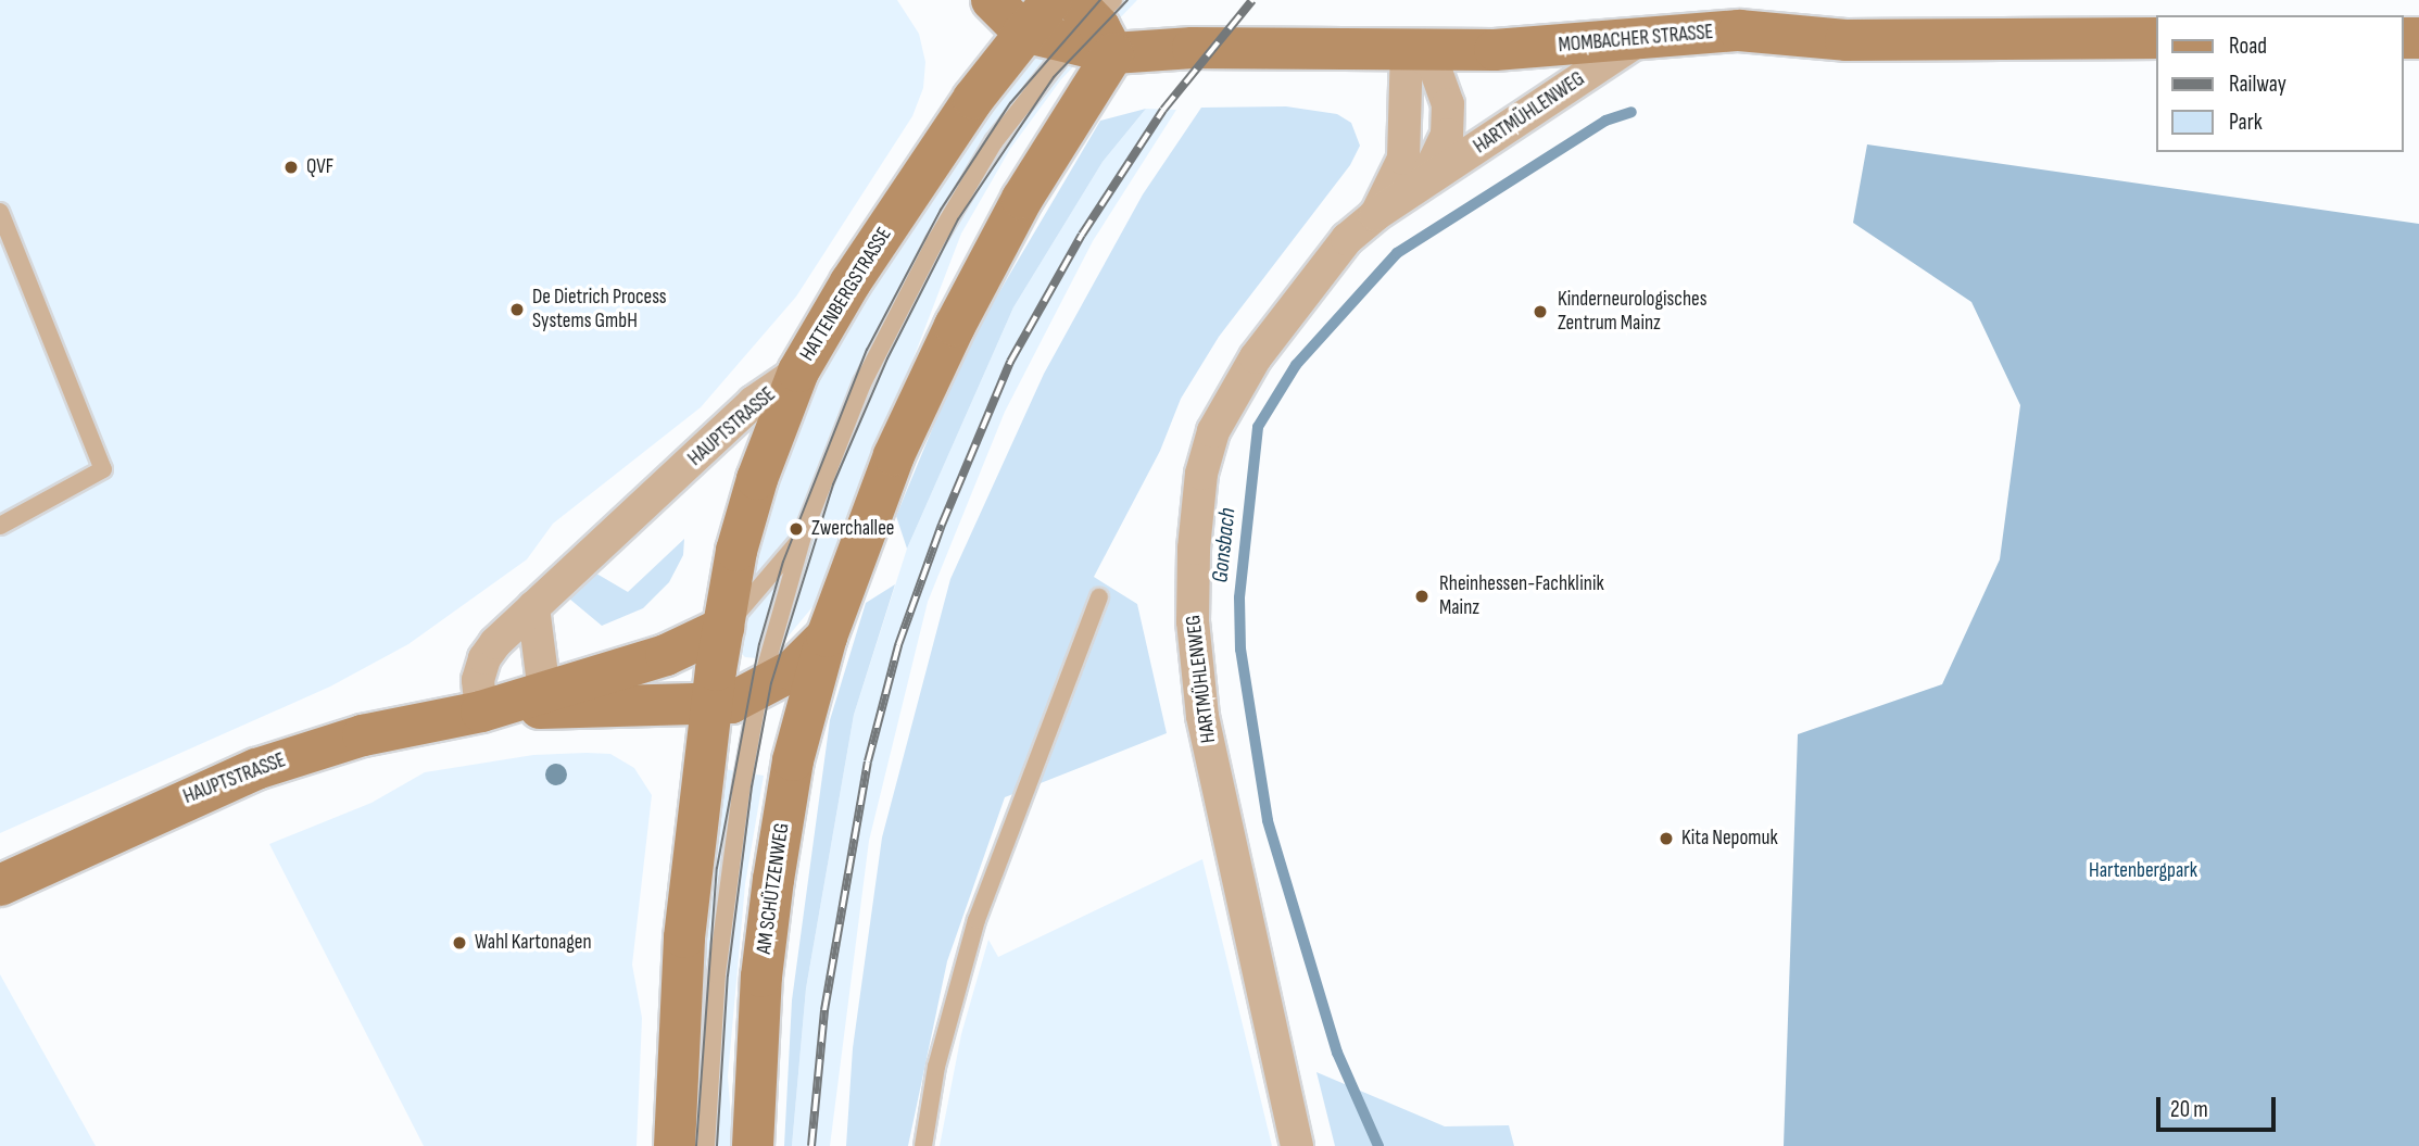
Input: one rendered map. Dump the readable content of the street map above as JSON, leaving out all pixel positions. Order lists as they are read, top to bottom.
{
  "streets": {
    "main road": [
      "MOMBACHER STRASSE",
      "HATTENBERGSTRASSE",
      "HAUPTSTRASSE",
      "AM SCHÜTZENWEG"
    ],
    "street": ["HARTMÜHLENWEG"]
  },
  "crossings": [
    ["MOMBACHER STRASSE", "HARTMÜHLENWEG"],
    ["HATTENBERGSTRASSE", "HAUPTSTRASSE"],
    ["HAUPTSTRASSE", "AM SCHÜTZENWEG"]
  ],
  "water": ["Gonsbach"],
  "parks": ["Hartenbergpark"],
  "places": [
    "QVF",
    "De Dietrich Process Systems GmbH",
    "Kinderneurologisches Zentrum Mainz",
    "Zwerchallee",
    "Rheinhessen-Fachklinik Mainz",
    "Kita Nepomuk",
    "Wahl Kartonagen"
  ],
  "legend": ["Road", "Railway", "Park"],
  "scale_bar": "20 m"
}
